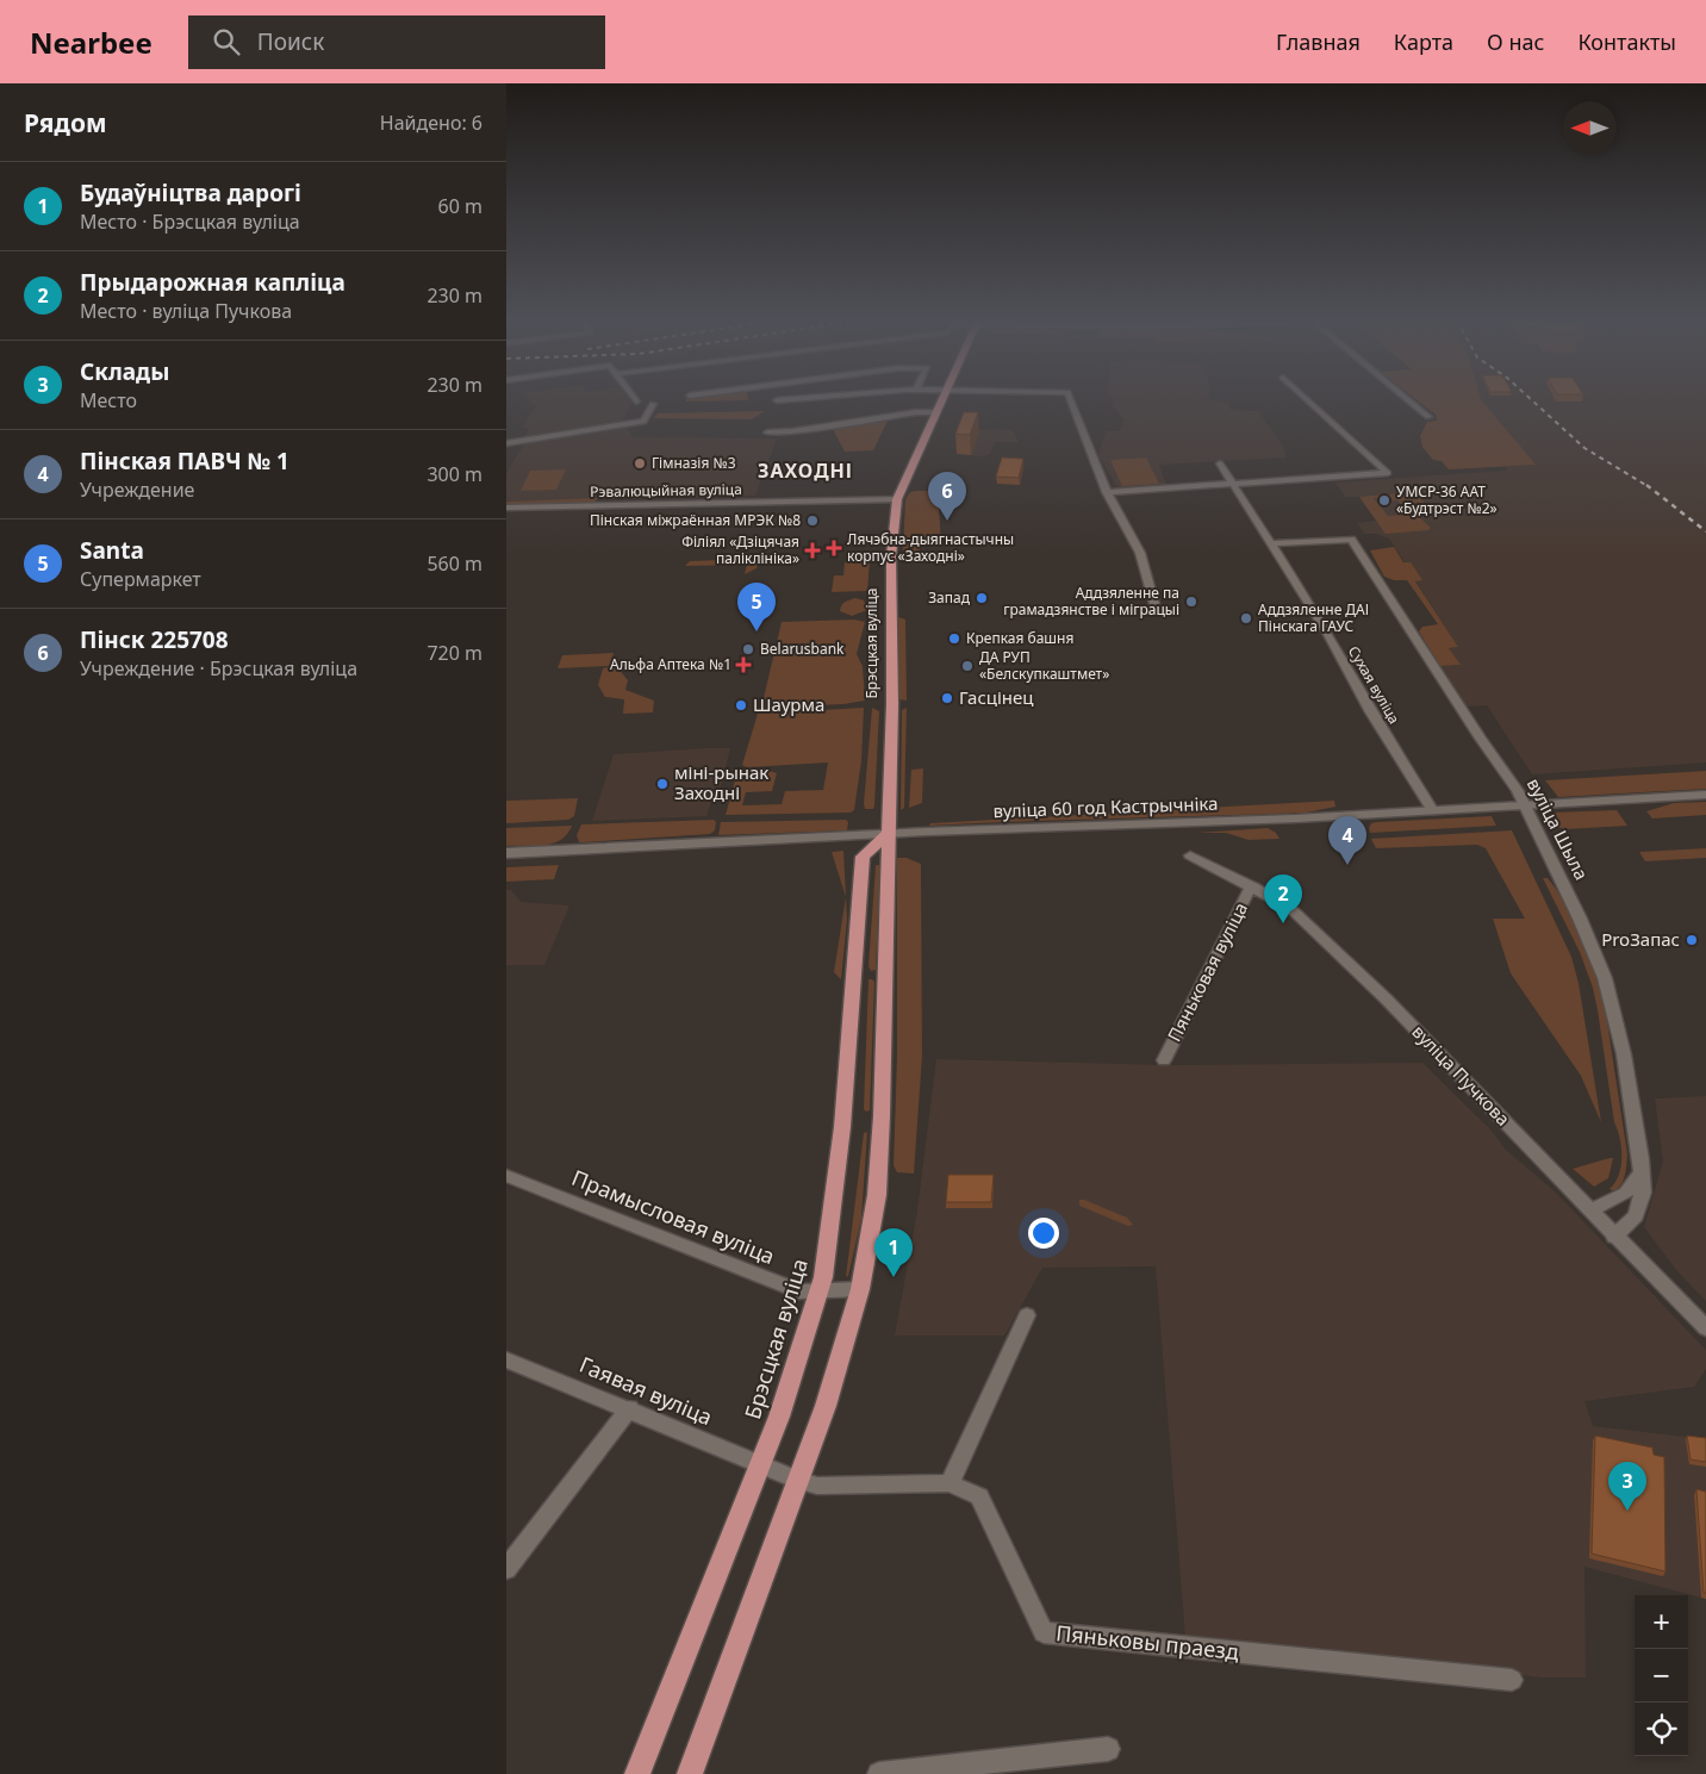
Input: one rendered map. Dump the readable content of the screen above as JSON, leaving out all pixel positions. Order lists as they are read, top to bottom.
{
  "streets": {
    "main road": ["Брэсцкая вуліца"],
    "street": [
      "Рэвалюцыйная вуліца",
      "Сухая вуліца",
      "вуліца 60 год Кастрычніка",
      "вуліца Шыла",
      "Пяньковая вуліца",
      "вуліца Пучкова",
      "Прамысловая вуліца",
      "Гаявая вуліца",
      "Пяньковы праезд"
    ]
  },
  "crossings": [
    ["Рэвалюцыйная вуліца", "Брэсцкая вуліца"],
    ["Брэсцкая вуліца", "вуліца 60 год Кастрычніка"],
    ["Брэсцкая вуліца", "Прамысловая вуліца"],
    ["Брэсцкая вуліца", "Гаявая вуліца"],
    ["Брэсцкая вуліца", "Пяньковы праезд"],
    ["Сухая вуліца", "вуліца 60 год Кастрычніка"],
    ["Сухая вуліца", "вуліца Шыла"],
    ["вуліца 60 год Кастрычніка", "вуліца Шыла"],
    ["вуліца Шыла", "вуліца Пучкова"],
    ["Пяньковая вуліца", "вуліца Пучкова"],
    ["Гаявая вуліца", "Пяньковы праезд"]
  ],
  "districts": ["ЗАХОДНІ"],
  "places": {
    "other": [
      "Гімназія №3",
      "УМСР-36 ААТ «Будтрэст №2»",
      "Пінская міжраённая МРЭК №8",
      "Запад",
      "Аддзяленне па грамадзянстве і міграцыі",
      "Аддзяленне ДАІ Пінскага ГАУС",
      "Крепкая башня",
      "Belarusbank",
      "ДА РУП «Белскупкаштмет»",
      "Гасцінец",
      "Шаурма",
      "міні-рынак Заходні",
      "ProЗапас"
    ],
    "health": ["Лячэбна-дыягнастычны корпус «Заходні»", "Філіял «Дзіцячая паліклініка»", "Альфа Аптека №1"]
  },
  "north": "left",
  "page": {
    "header": "Nearbee",
    "search": "Поиск",
    "nav": [
      "Главная",
      "Карта",
      "О нас",
      "Контакты"
    ],
    "heading": ["Рядом", "Найдено: 6"],
    "list": [
      {
        "mark": "1",
        "name": "Будаўніцтва дарогі",
        "note": "Место · Брэсцкая вуліца",
        "value": "60 m"
      },
      {
        "mark": "2",
        "name": "Прыдарожная капліца",
        "note": "Место · вуліца Пучкова",
        "value": "230 m"
      },
      {
        "mark": "3",
        "name": "Склады",
        "note": "Место",
        "value": "230 m"
      },
      {
        "mark": "4",
        "name": "Пінская ПАВЧ № 1",
        "note": "Учреждение",
        "value": "300 m"
      },
      {
        "mark": "5",
        "name": "Santa",
        "note": "Супермаркет",
        "value": "560 m"
      },
      {
        "mark": "6",
        "name": "Пінск 225708",
        "note": "Учреждение · Брэсцкая вуліца",
        "value": "720 m"
      }
    ],
    "pins": [
      "6",
      "5",
      "4",
      "2",
      "1",
      "3"
    ],
    "map_buttons": ["+", "−"]
  }
}
